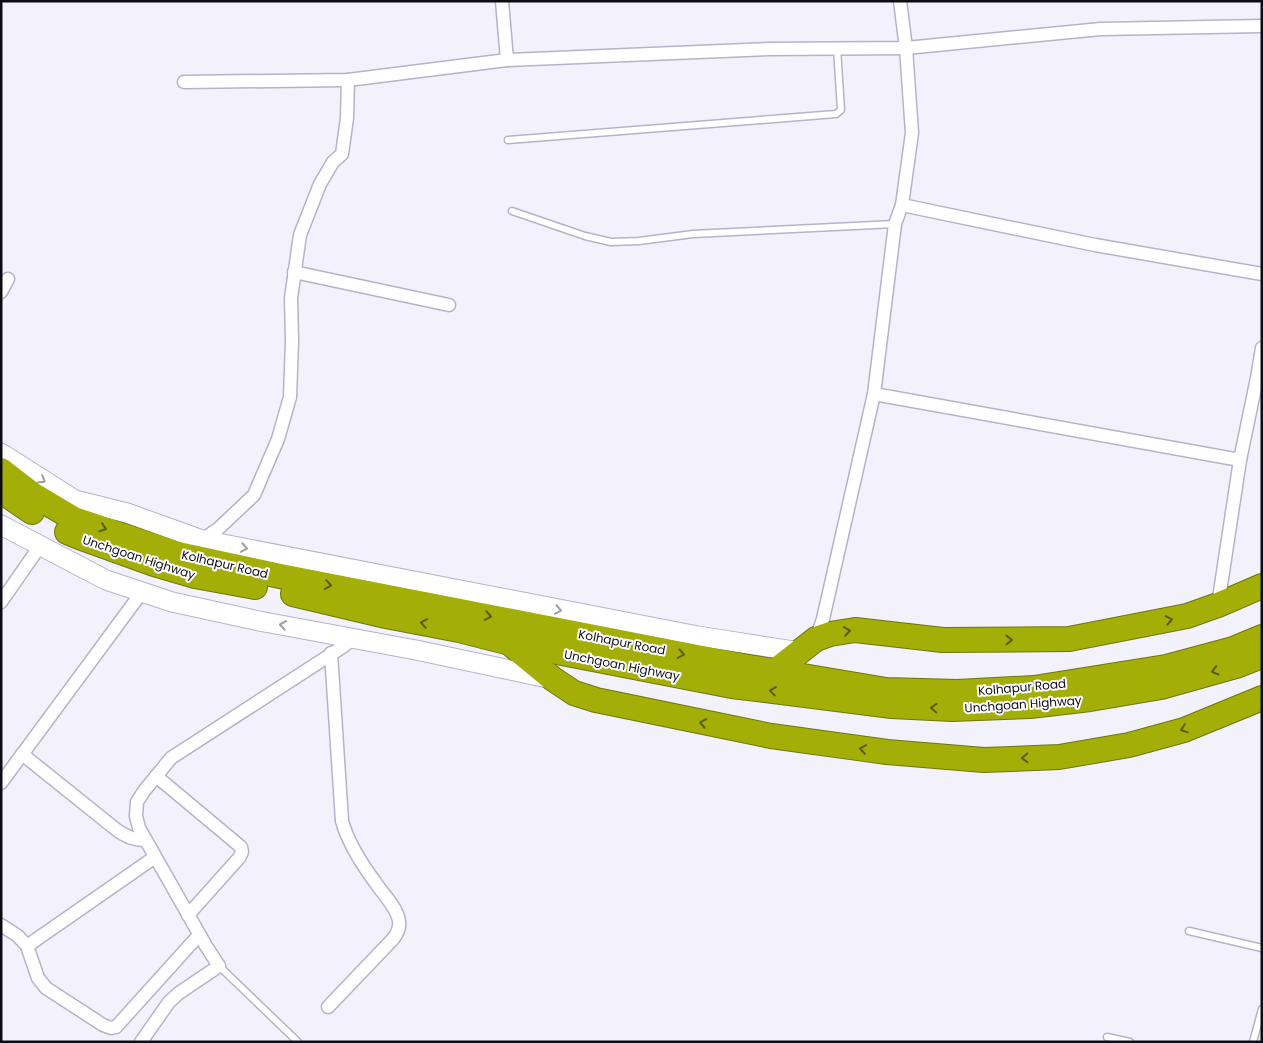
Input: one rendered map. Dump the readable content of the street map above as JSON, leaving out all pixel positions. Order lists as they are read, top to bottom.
{
  "streets": {
    "highway": ["Unchgoan Highway", "Kolhapur Road"]
  }
}
